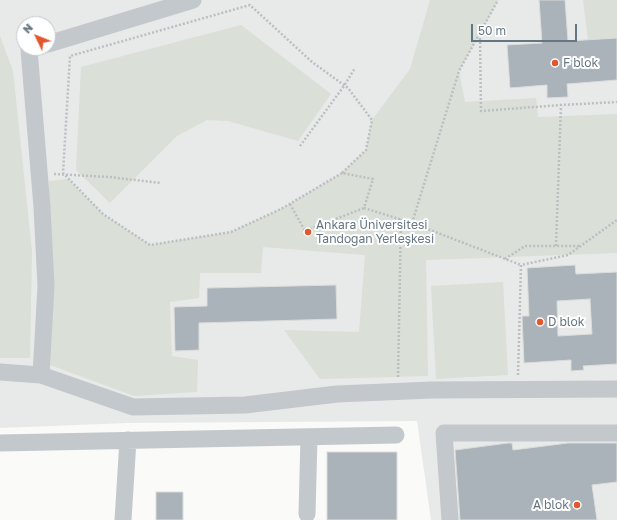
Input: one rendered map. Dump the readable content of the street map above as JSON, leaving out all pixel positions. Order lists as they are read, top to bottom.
{
  "places": [
    "F blok",
    "Ankara Üniversitesi Tandoğan Yerleşkesi",
    "D blok",
    "A blok"
  ],
  "scale_bar": "50 m",
  "north": "top left"
}
